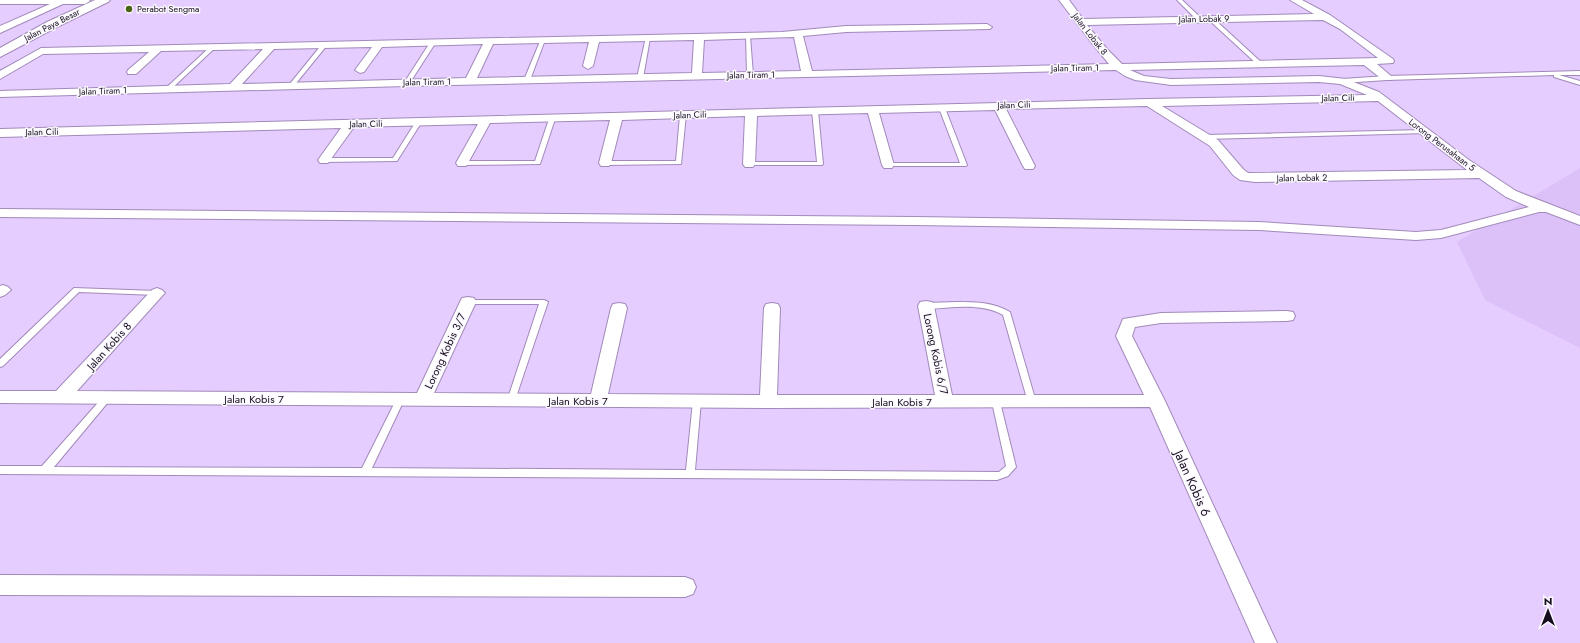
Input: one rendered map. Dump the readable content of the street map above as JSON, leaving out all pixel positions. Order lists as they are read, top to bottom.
{
  "streets": {
    "street": [
      "Jalan Lobak 9",
      "Jalan Paya Besar",
      "Jalan Lobak 8",
      "Jalan Tiram 1",
      "Jalan Cili",
      "Lorong Perusahaan 5",
      "Jalan Lobak 2",
      "Jalan Kobis 8",
      "Lorong Kobis 3/7",
      "Lorong Kobis 6/7",
      "Jalan Kobis 7",
      "Jalan Kobis 6"
    ]
  },
  "crossings": [
    ["Jalan Lobak 9", "Jalan Lobak 8"],
    ["Jalan Lobak 9", "Jalan Tiram 1"],
    ["Jalan Lobak 8", "Jalan Tiram 1"],
    ["Jalan Lobak 8", "Lorong Perusahaan 5"],
    ["Jalan Tiram 1", "Lorong Perusahaan 5"],
    ["Jalan Cili", "Lorong Perusahaan 5"],
    ["Jalan Cili", "Jalan Lobak 2"],
    ["Lorong Perusahaan 5", "Jalan Lobak 2"],
    ["Jalan Kobis 8", "Jalan Kobis 7"],
    ["Lorong Kobis 3/7", "Jalan Kobis 7"],
    ["Lorong Kobis 6/7", "Jalan Kobis 7"],
    ["Jalan Kobis 7", "Jalan Kobis 6"]
  ],
  "places": ["Perabot Sengma"],
  "north": "top"
}
